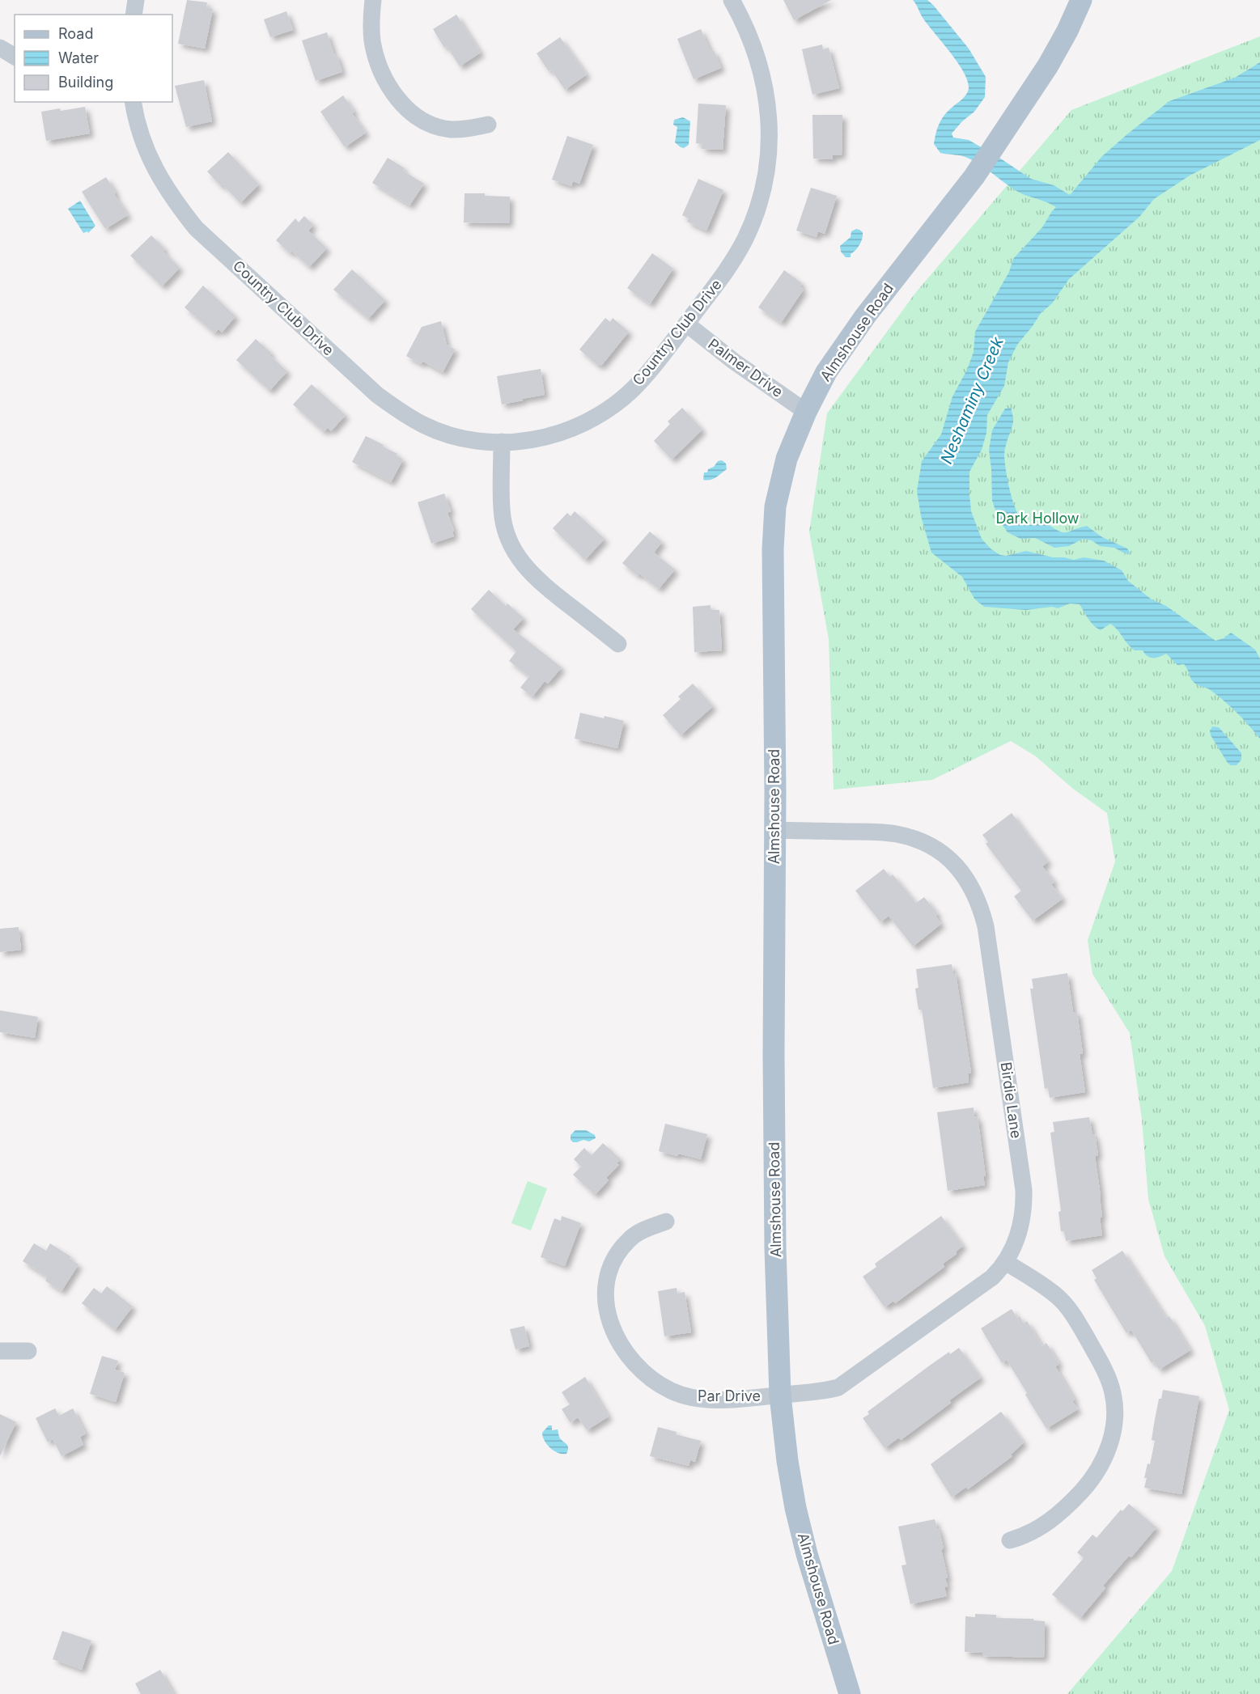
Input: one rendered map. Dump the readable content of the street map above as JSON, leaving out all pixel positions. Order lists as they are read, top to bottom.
{
  "streets": {
    "main road": ["Almshouse Road"],
    "street": [
      "Country Club Drive",
      "Palmer Drive",
      "Birdie Lane",
      "Par Drive"
    ]
  },
  "crossings": [
    ["Country Club Drive", "Palmer Drive"],
    ["Almshouse Road", "Palmer Drive"],
    ["Almshouse Road", "Birdie Lane"],
    ["Almshouse Road", "Par Drive"],
    ["Birdie Lane", "Par Drive"]
  ],
  "water": ["Neshaminy Creek"],
  "parks": ["Dark Hollow"],
  "legend": ["Road", "Water", "Building"]
}
